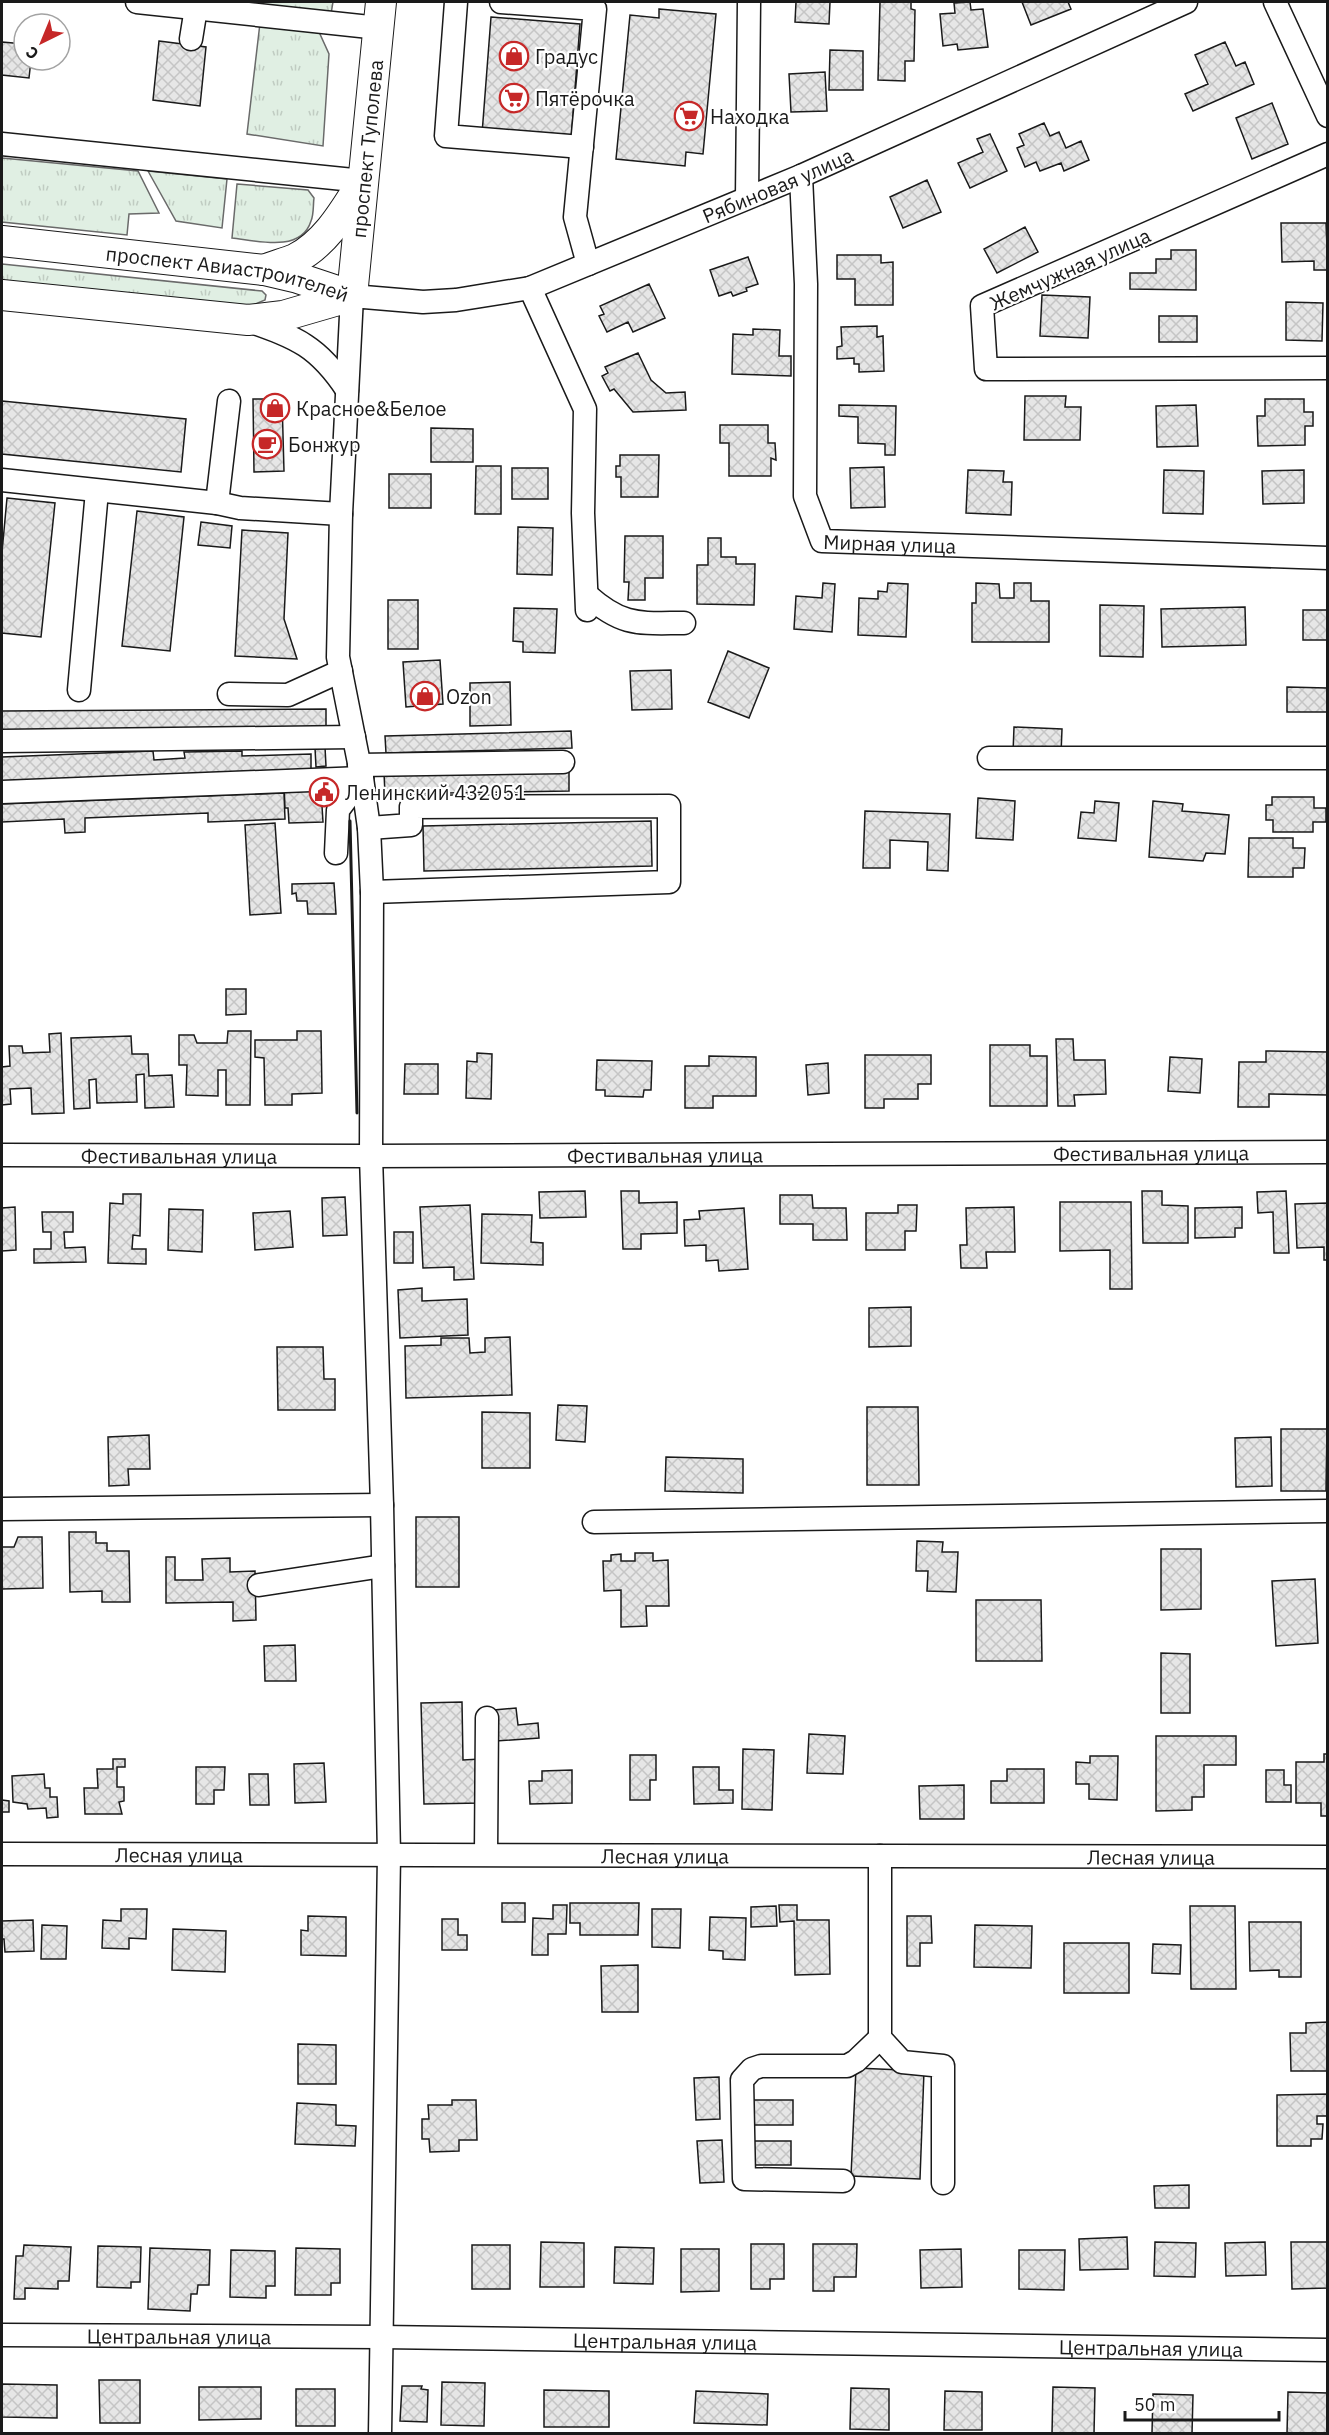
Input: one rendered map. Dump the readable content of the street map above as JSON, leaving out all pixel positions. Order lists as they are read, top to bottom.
{
  "streets": {
    "main road": ["проспект Туполева", "проспект Авиастроителей"],
    "street": [
      "Рябиновая улица",
      "Жемчужная улица",
      "Мирная улица",
      "Фестивальная улица",
      "Лесная улица",
      "Центральная улица"
    ]
  },
  "crossings": [
    ["проспект Туполева", "Рябиновая улица"],
    ["проспект Туполева", "проспект Авиастроителей"],
    ["Рябиновая улица", "проспект Авиастроителей"],
    ["Рябиновая улица", "Мирная улица"]
  ],
  "places": {
    "shop": ["Градус", "Красное&Белое", "Ozon"],
    "supermarket": ["Пятёрочка", "Находка"],
    "cafe": ["Бонжур"],
    "public building": ["Ленинский 432051"]
  },
  "scale_bar": "50 m",
  "north": "bottom left"
}
